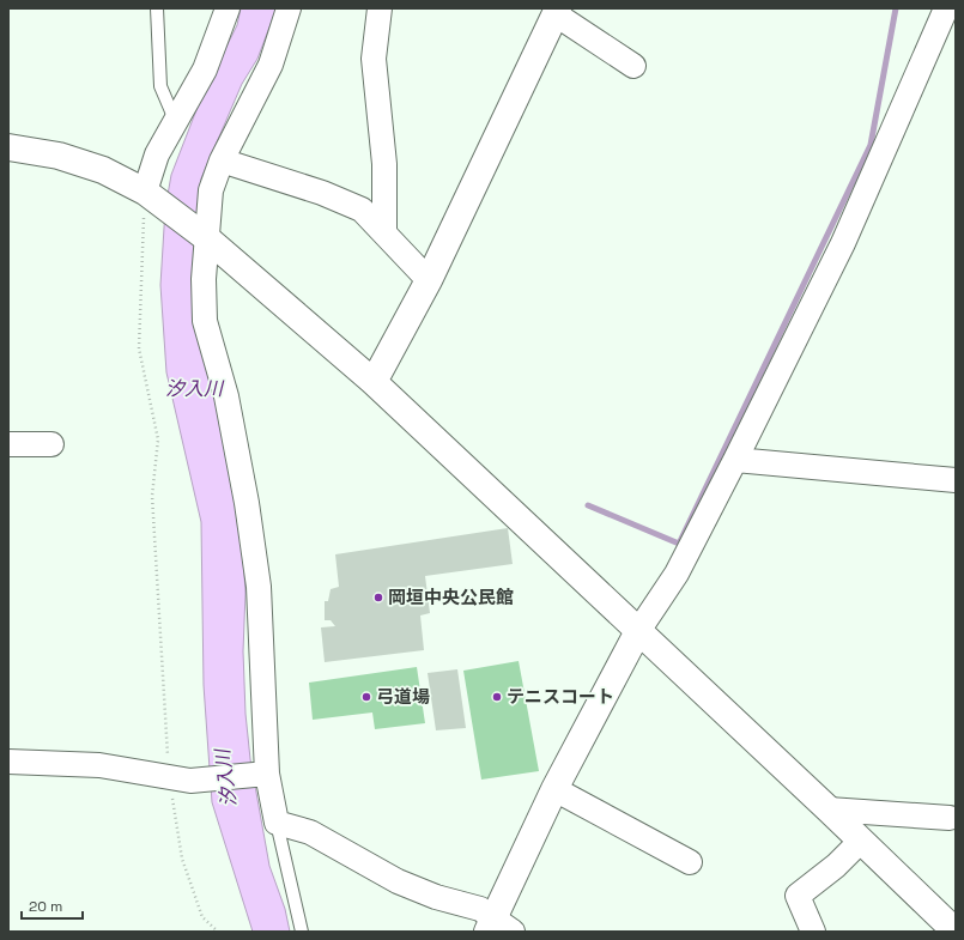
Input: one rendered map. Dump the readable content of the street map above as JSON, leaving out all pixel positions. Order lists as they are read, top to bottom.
{
  "water": ["汐入川"],
  "places": ["岡垣中央公民館", "弓道場", "テニスコート"],
  "scale_bar": "20 m"
}
